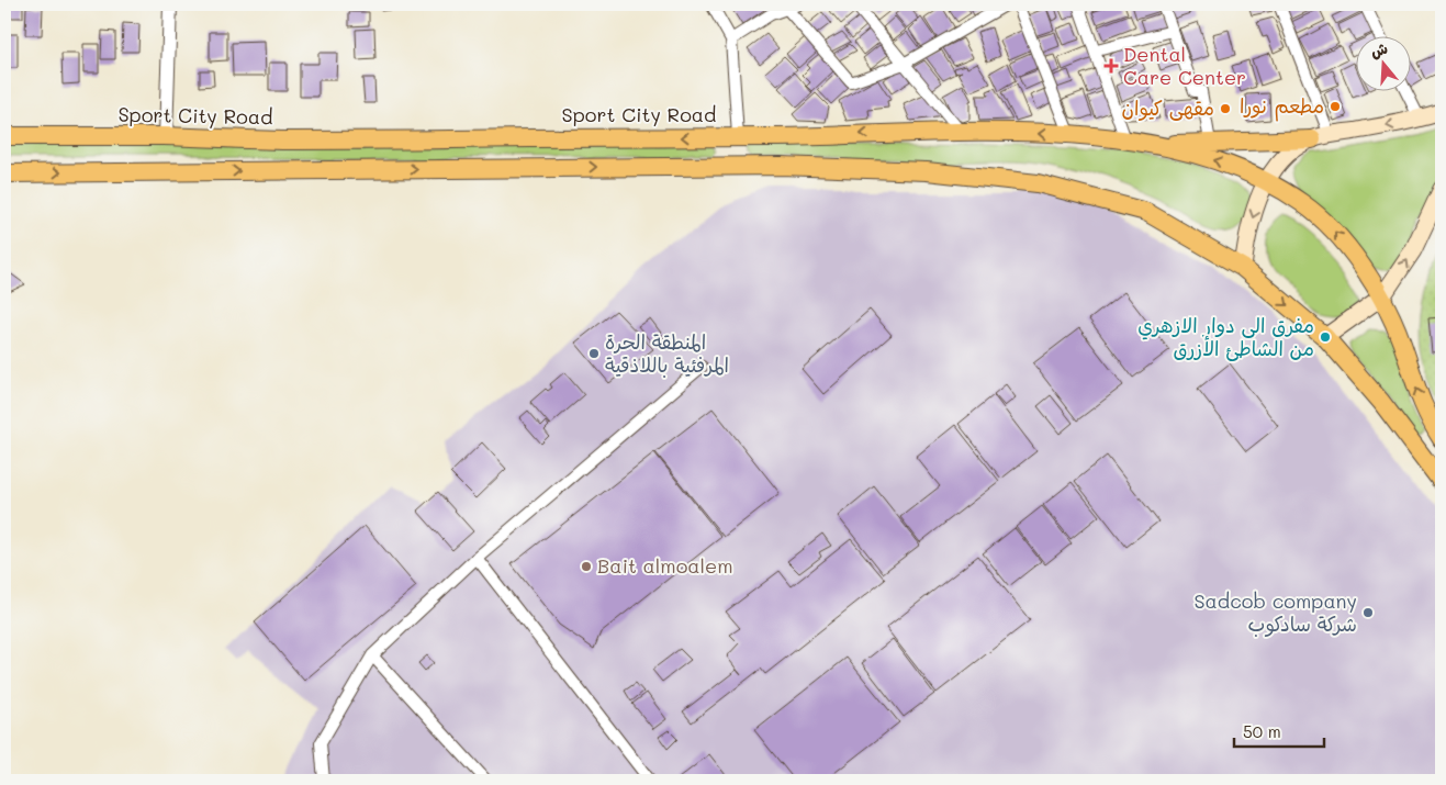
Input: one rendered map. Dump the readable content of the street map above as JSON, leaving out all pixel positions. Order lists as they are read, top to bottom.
{
  "streets": {
    "main road": ["Sport City Road"]
  },
  "places": {
    "health": ["Dental Care Center"],
    "other": [
      "مطعم نورا",
      "مقهى كيوان",
      "مفرق الى دوار الازهري من الشاطئ الأزرق",
      "المنطقة الحرة المرفئية باللاذقية",
      "Bait almoalem",
      "Sadcob company شركة سادكوب"
    ]
  },
  "scale_bar": "50 m",
  "north": "top"
}
